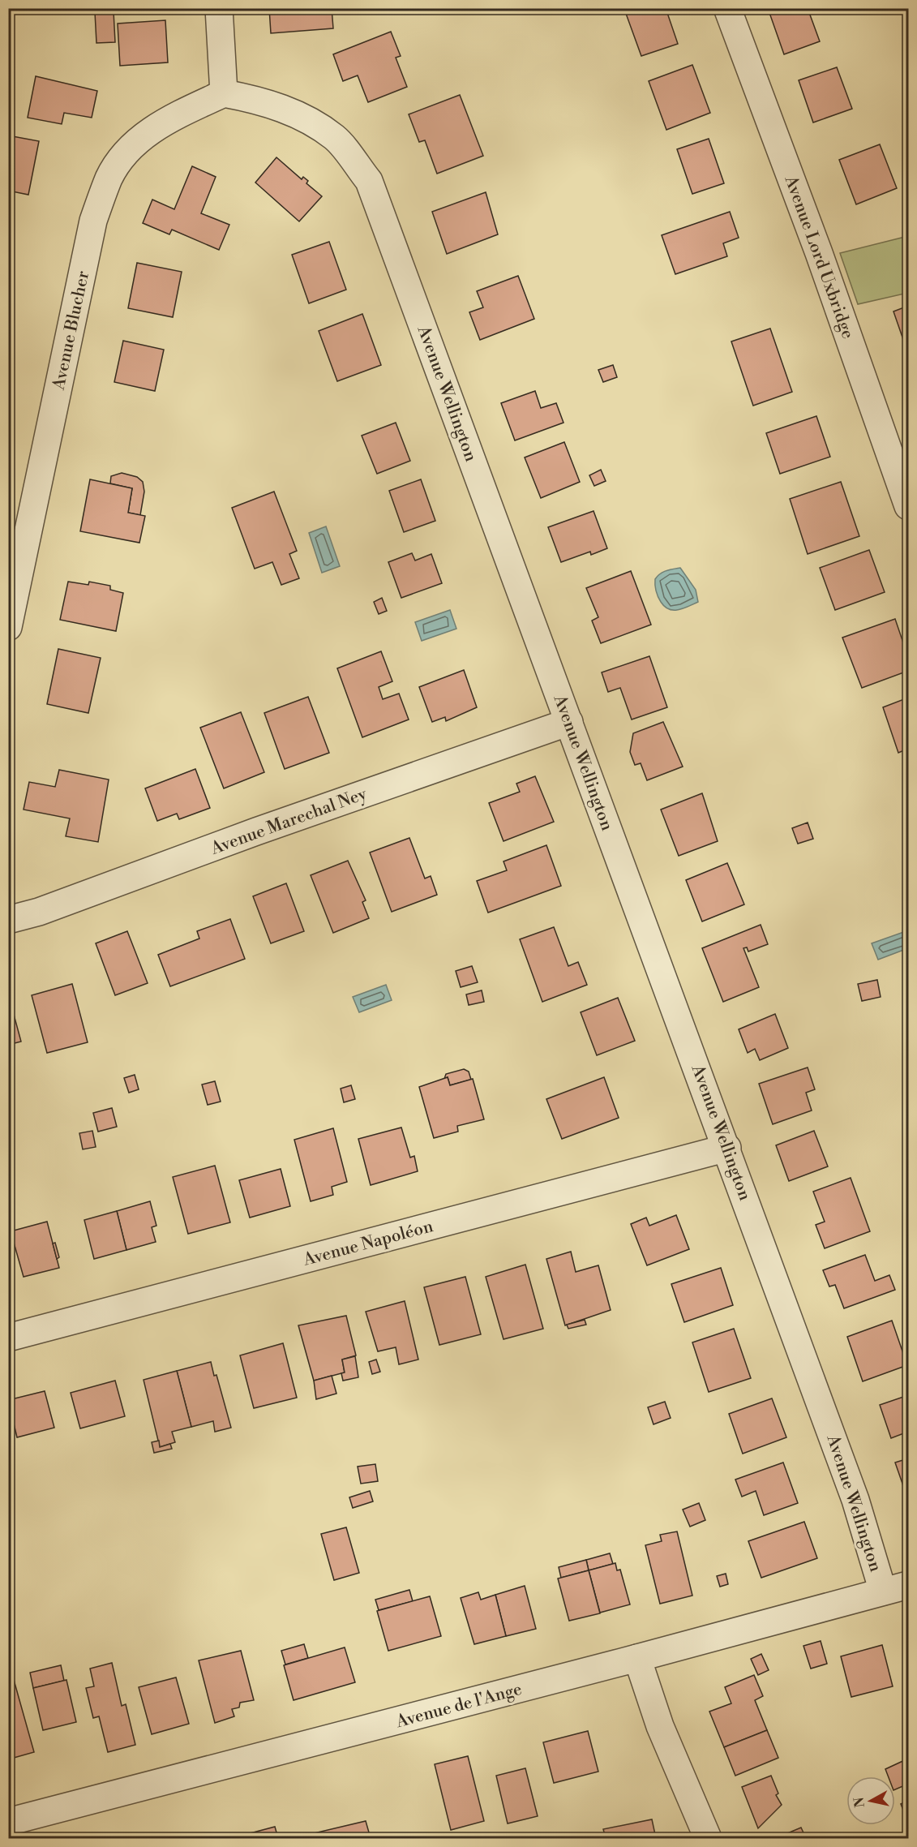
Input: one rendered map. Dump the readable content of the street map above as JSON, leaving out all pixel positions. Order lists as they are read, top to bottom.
{
  "streets": {
    "street": [
      "Avenue Lord Uxbridge",
      "Avenue Blucher",
      "Avenue Wellington",
      "Avenue Marechal Ney",
      "Avenue Napoléon",
      "Avenue de l'Ange"
    ]
  },
  "crossings": [
    ["Avenue Blucher", "Avenue Wellington"],
    ["Avenue Wellington", "Avenue Marechal Ney"],
    ["Avenue Wellington", "Avenue Napoléon"],
    ["Avenue Wellington", "Avenue de l'Ange"]
  ],
  "north": "left"
}
